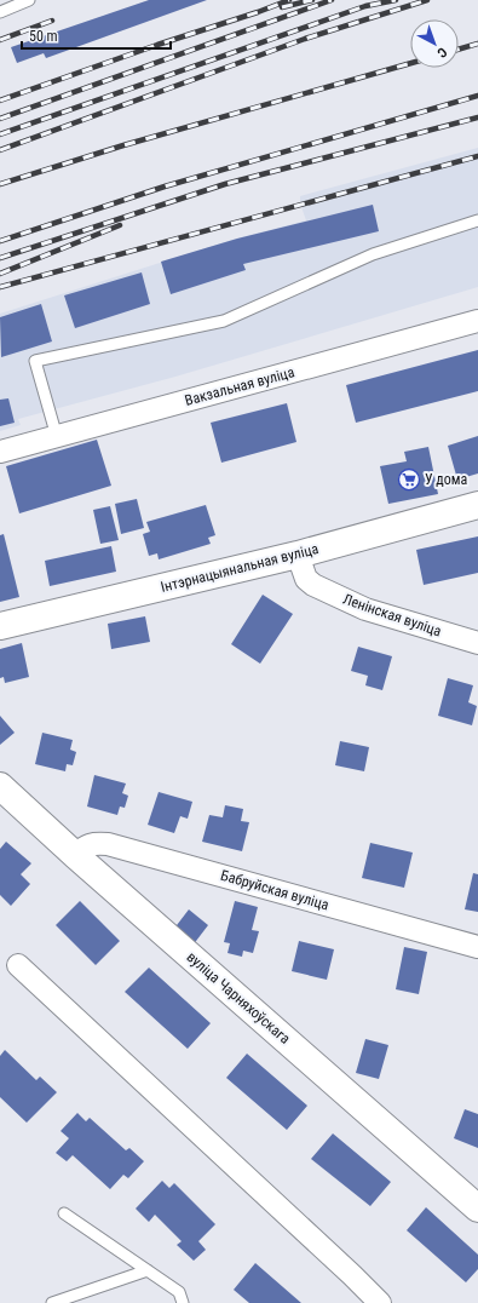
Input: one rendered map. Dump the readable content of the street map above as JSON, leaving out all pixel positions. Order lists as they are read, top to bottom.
{
  "streets": {
    "street": [
      "Вакзальная вуліца",
      "Інтэрнацыянальная вуліца",
      "Ленінская вуліца",
      "Бабруйская вуліца",
      "вуліца Чарняхоўскага"
    ]
  },
  "crossings": [
    ["Інтэрнацыянальная вуліца", "Ленінская вуліца"],
    ["Бабруйская вуліца", "вуліца Чарняхоўскага"]
  ],
  "places": {
    "supermarket": ["У дома"]
  },
  "scale_bar": "50 m",
  "north": "bottom right"
}
